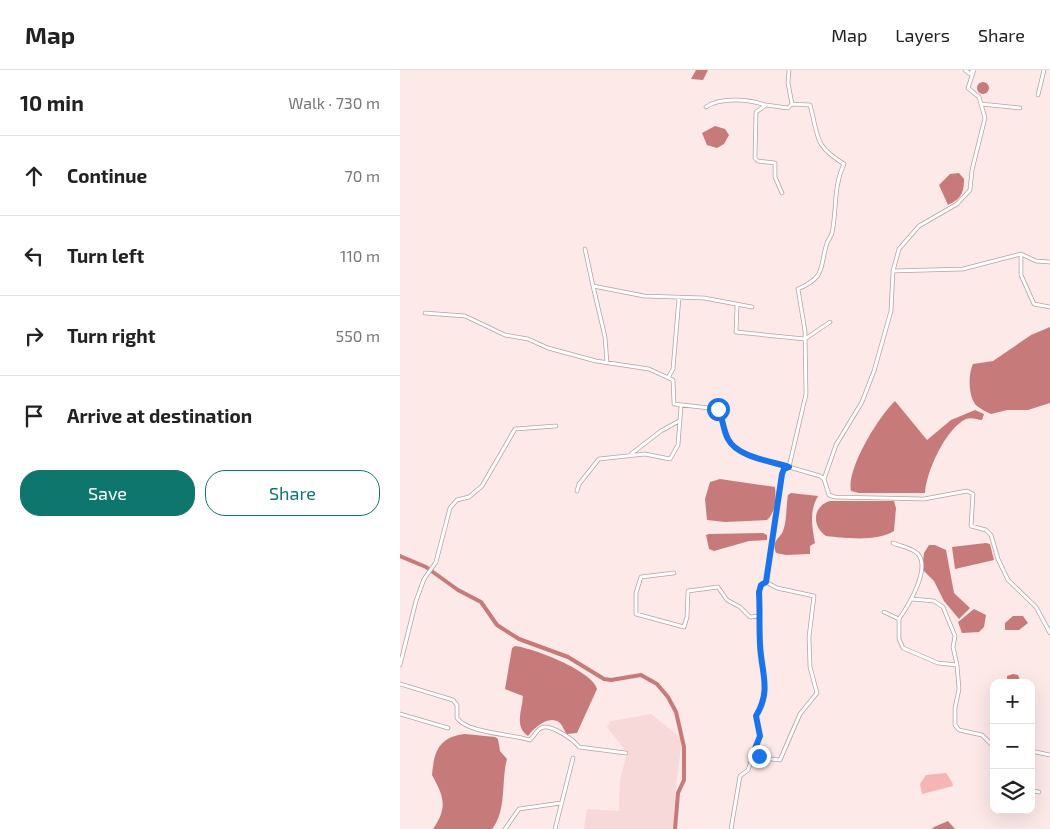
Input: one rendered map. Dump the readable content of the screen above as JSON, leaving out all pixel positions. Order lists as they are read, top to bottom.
{
  "page": {
    "header": "Map",
    "nav": ["Map", "Layers", "Share"],
    "heading": ["10 min", "Walk · 730 m"],
    "list": [
      ["Continue", "70 m"],
      ["Turn left", "110 m"],
      ["Turn right", "550 m"],
      "Arrive at destination"
    ],
    "buttons": ["Save", "Share"],
    "map_buttons": ["+", "−"]
  }
}
